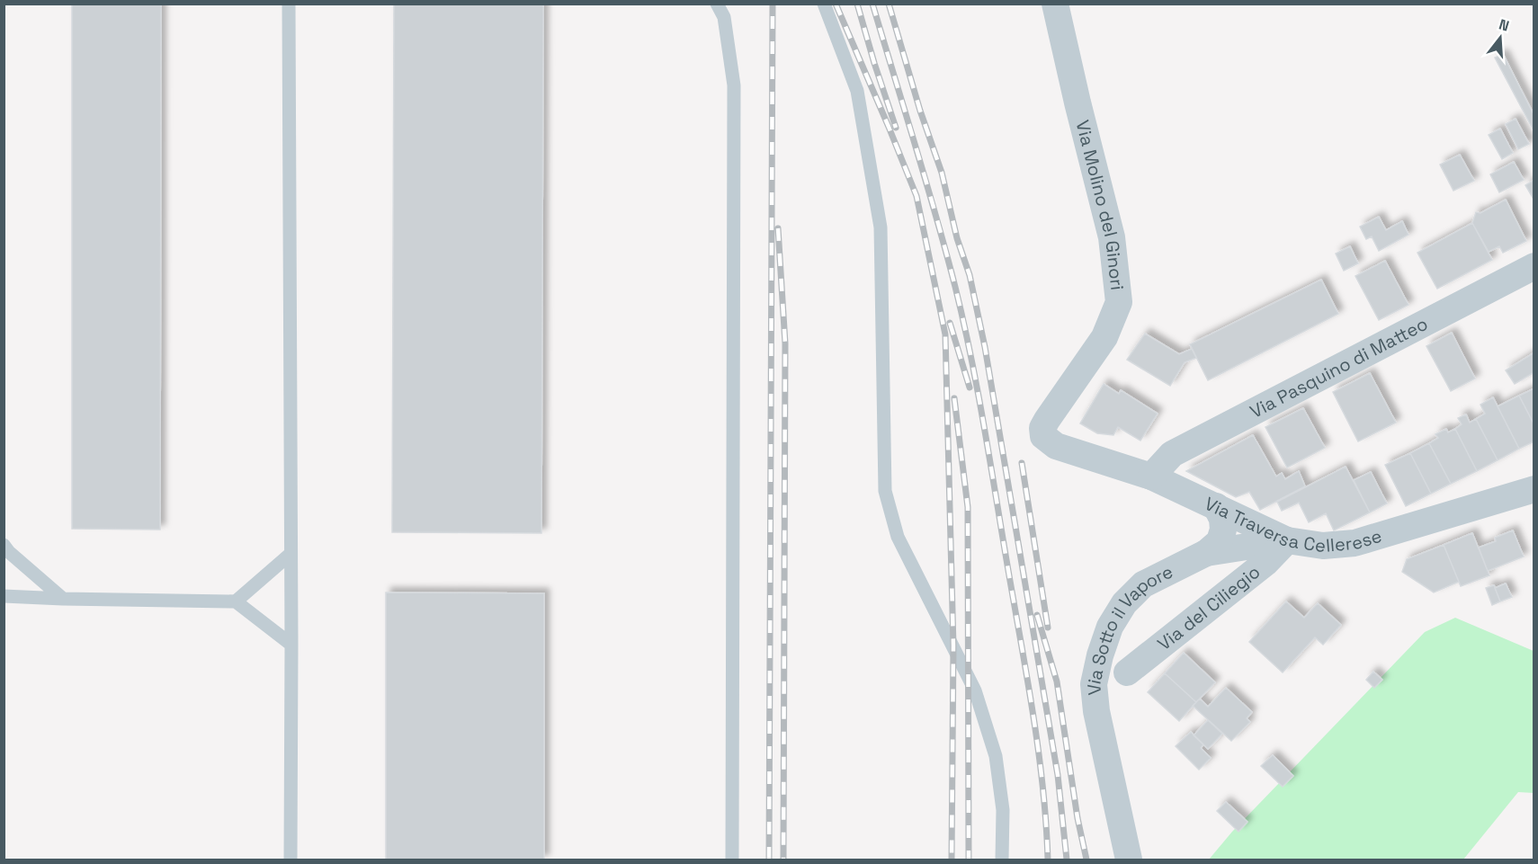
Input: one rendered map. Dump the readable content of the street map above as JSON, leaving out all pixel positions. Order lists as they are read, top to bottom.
{
  "streets": {
    "street": [
      "Via Molino del Ginori",
      "Via Pasquino di Matteo",
      "Via Traversa Cellerese",
      "Via del Ciliegio",
      "Via Sotto il Vapore"
    ]
  },
  "crossings": [
    ["Via Molino del Ginori", "Via Traversa Cellerese"],
    ["Via Pasquino di Matteo", "Via Traversa Cellerese"],
    ["Via Traversa Cellerese", "Via del Ciliegio"],
    ["Via Traversa Cellerese", "Via Sotto il Vapore"],
    ["Via del Ciliegio", "Via Sotto il Vapore"]
  ],
  "north": "top"
}
